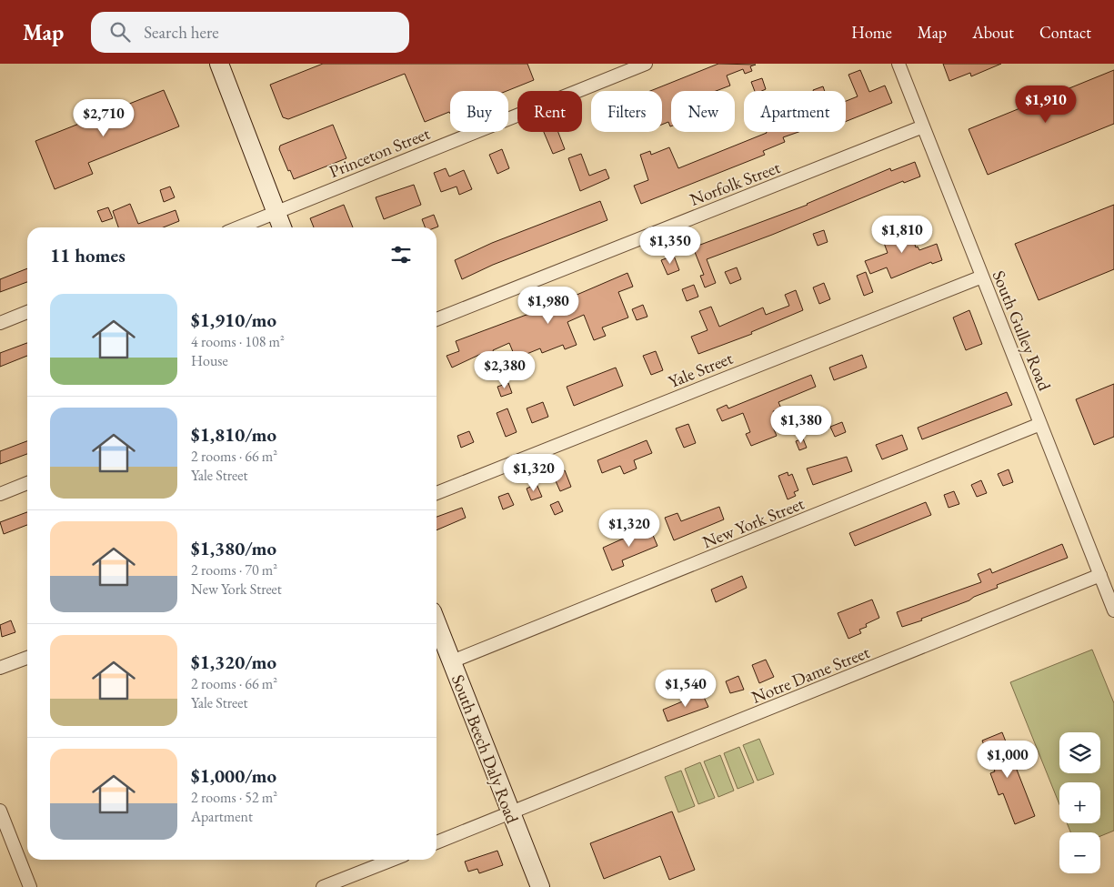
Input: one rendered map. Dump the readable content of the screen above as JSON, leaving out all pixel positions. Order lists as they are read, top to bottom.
{
  "streets": {
    "main road": ["South Beech Daly Road"],
    "street": [
      "Princeton Street",
      "Norfolk Street",
      "South Gulley Road",
      "Yale Street",
      "New York Street",
      "Notre Dame Street"
    ]
  },
  "crossings": [
    ["Norfolk Street", "South Gulley Road"],
    ["South Gulley Road", "Yale Street"],
    ["South Gulley Road", "New York Street"],
    ["South Gulley Road", "Notre Dame Street"],
    ["New York Street", "South Beech Daly Road"],
    ["Notre Dame Street", "South Beech Daly Road"]
  ],
  "page": {
    "header": "Map",
    "search": "Search here",
    "nav": [
      "Home",
      "Map",
      "About",
      "Contact"
    ],
    "price": [
      "$1,910",
      "$2,710",
      "$1,810",
      "$1,350",
      "$1,980",
      "$2,380",
      "$1,380",
      "$1,320",
      "$1,320",
      "$1,540",
      "$1,000"
    ],
    "chip": [
      "Buy",
      "Rent",
      "Filters",
      "New",
      "Apartment"
    ],
    "heading": "11 homes",
    "list": [
      {
        "name": "$1,910/mo",
        "note": "4 rooms · 108 m² · House"
      },
      {
        "name": "$1,810/mo",
        "note": "2 rooms · 66 m² · Yale Street"
      },
      {
        "name": "$1,380/mo",
        "note": "2 rooms · 70 m² · New York Street"
      },
      {
        "name": "$1,320/mo",
        "note": "2 rooms · 66 m² · Yale Street"
      },
      {
        "name": "$1,000/mo",
        "note": "2 rooms · 52 m² · Apartment"
      }
    ],
    "map_buttons": ["+", "−"]
  }
}
